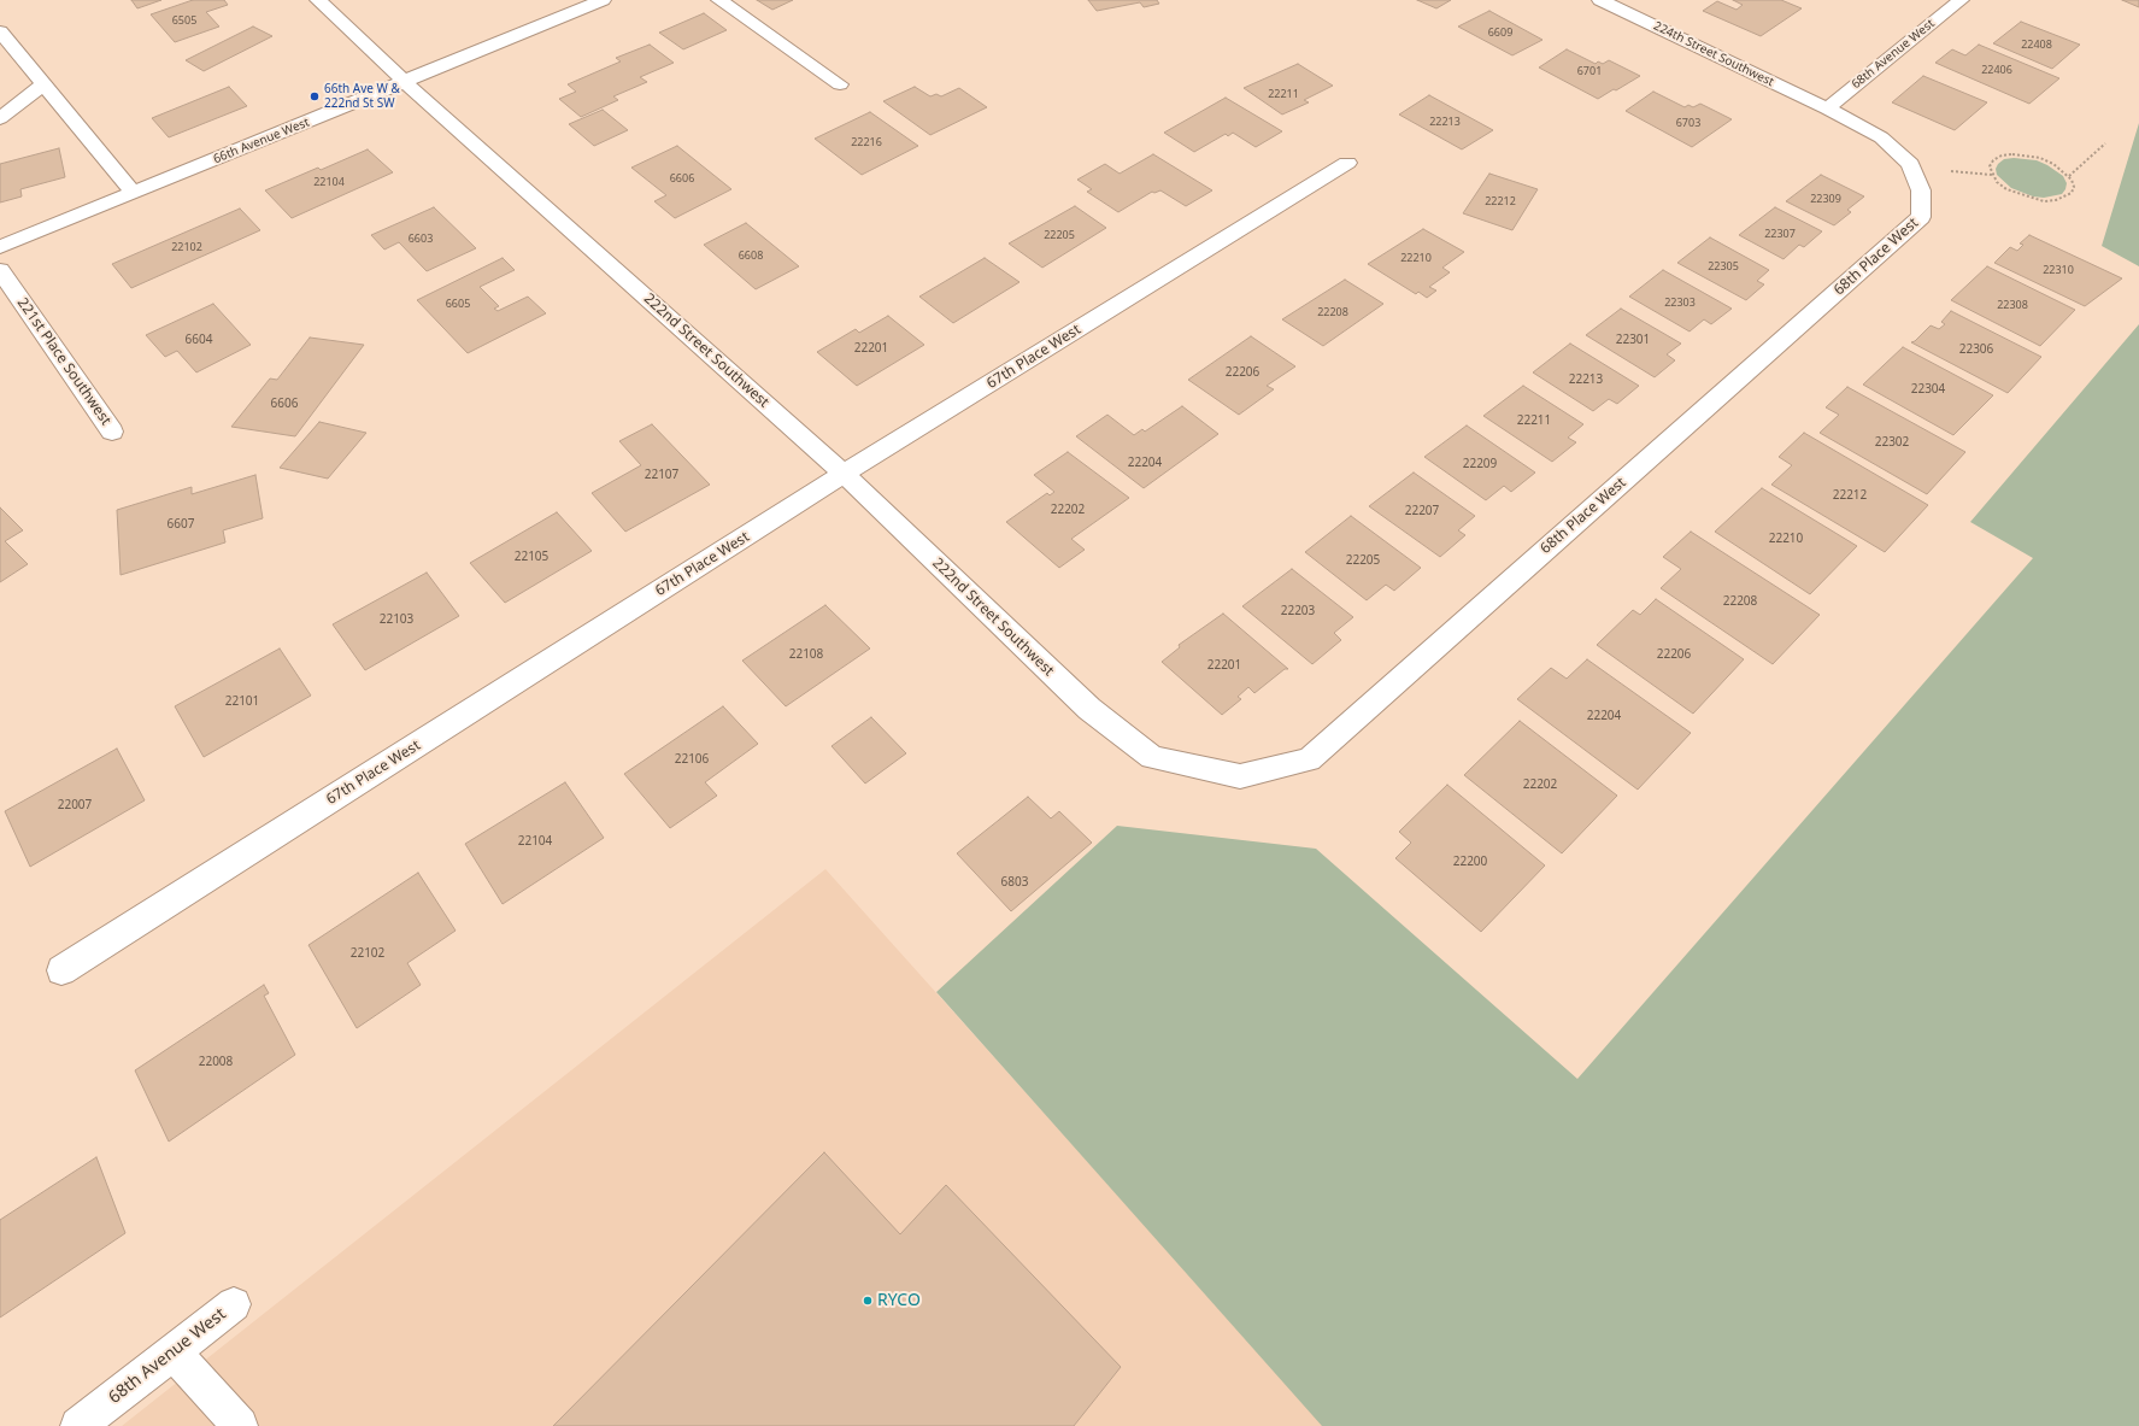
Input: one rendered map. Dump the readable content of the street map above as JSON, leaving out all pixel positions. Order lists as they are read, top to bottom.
{
  "streets": {
    "street": [
      "224th Street Southwest",
      "68th Avenue West",
      "66th Avenue West",
      "68th Place West",
      "222nd Street Southwest",
      "67th Place West",
      "221st Place Southwest"
    ]
  },
  "crossings": [
    ["224th Street Southwest", "68th Avenue West"],
    ["224th Street Southwest", "68th Place West"],
    ["68th Avenue West", "68th Place West"],
    ["66th Avenue West", "222nd Street Southwest"],
    ["68th Place West", "222nd Street Southwest"],
    ["222nd Street Southwest", "67th Place West"]
  ],
  "places": ["66th Ave W & 222nd St SW", "RYCO"],
  "house_numbers": [
    "6505",
    "6609",
    "22408",
    "22406",
    "6701",
    "22211",
    "22213",
    "6703",
    "22216",
    "6606",
    "22104",
    "22309",
    "22212",
    "22307",
    "22205",
    "6603",
    "22102",
    "6608",
    "22210",
    "22305",
    "22310",
    "22303",
    "6605",
    "22308",
    "22208",
    "6604",
    "22301",
    "22201",
    "22306",
    "22206",
    "22213",
    "22304",
    "6606",
    "22211",
    "22302",
    "22204",
    "22209",
    "22107",
    "22212",
    "22202",
    "22207",
    "6607",
    "22210",
    "22105",
    "22205",
    "22208",
    "22203",
    "22103",
    "22108",
    "22206",
    "22201",
    "22101",
    "22204",
    "22106",
    "22202",
    "22007",
    "22104",
    "22200",
    "6803",
    "22102",
    "22008"
  ]
}
